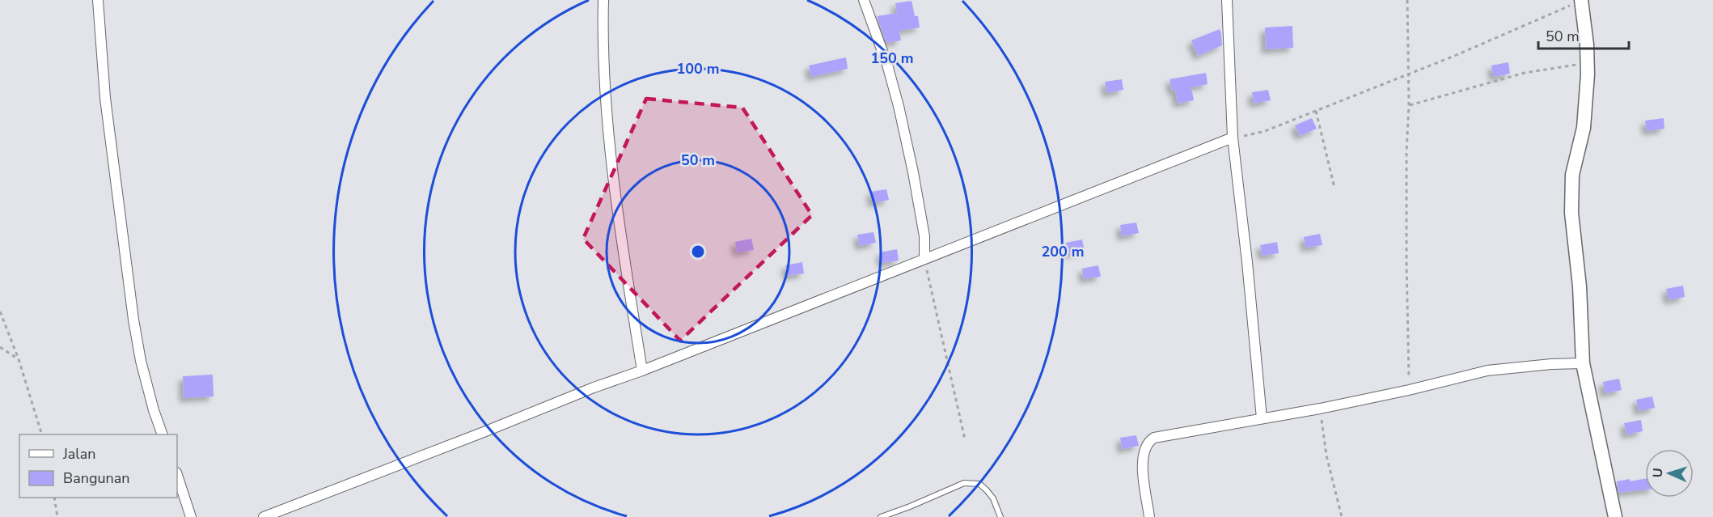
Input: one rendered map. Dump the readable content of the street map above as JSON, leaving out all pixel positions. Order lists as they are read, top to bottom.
{
  "legend": ["Jalan", "Bangunan"],
  "scale_bar": "50 m",
  "north": "left",
  "rings": [
    "150 m",
    "100 m",
    "50 m",
    "200 m"
  ]
}
